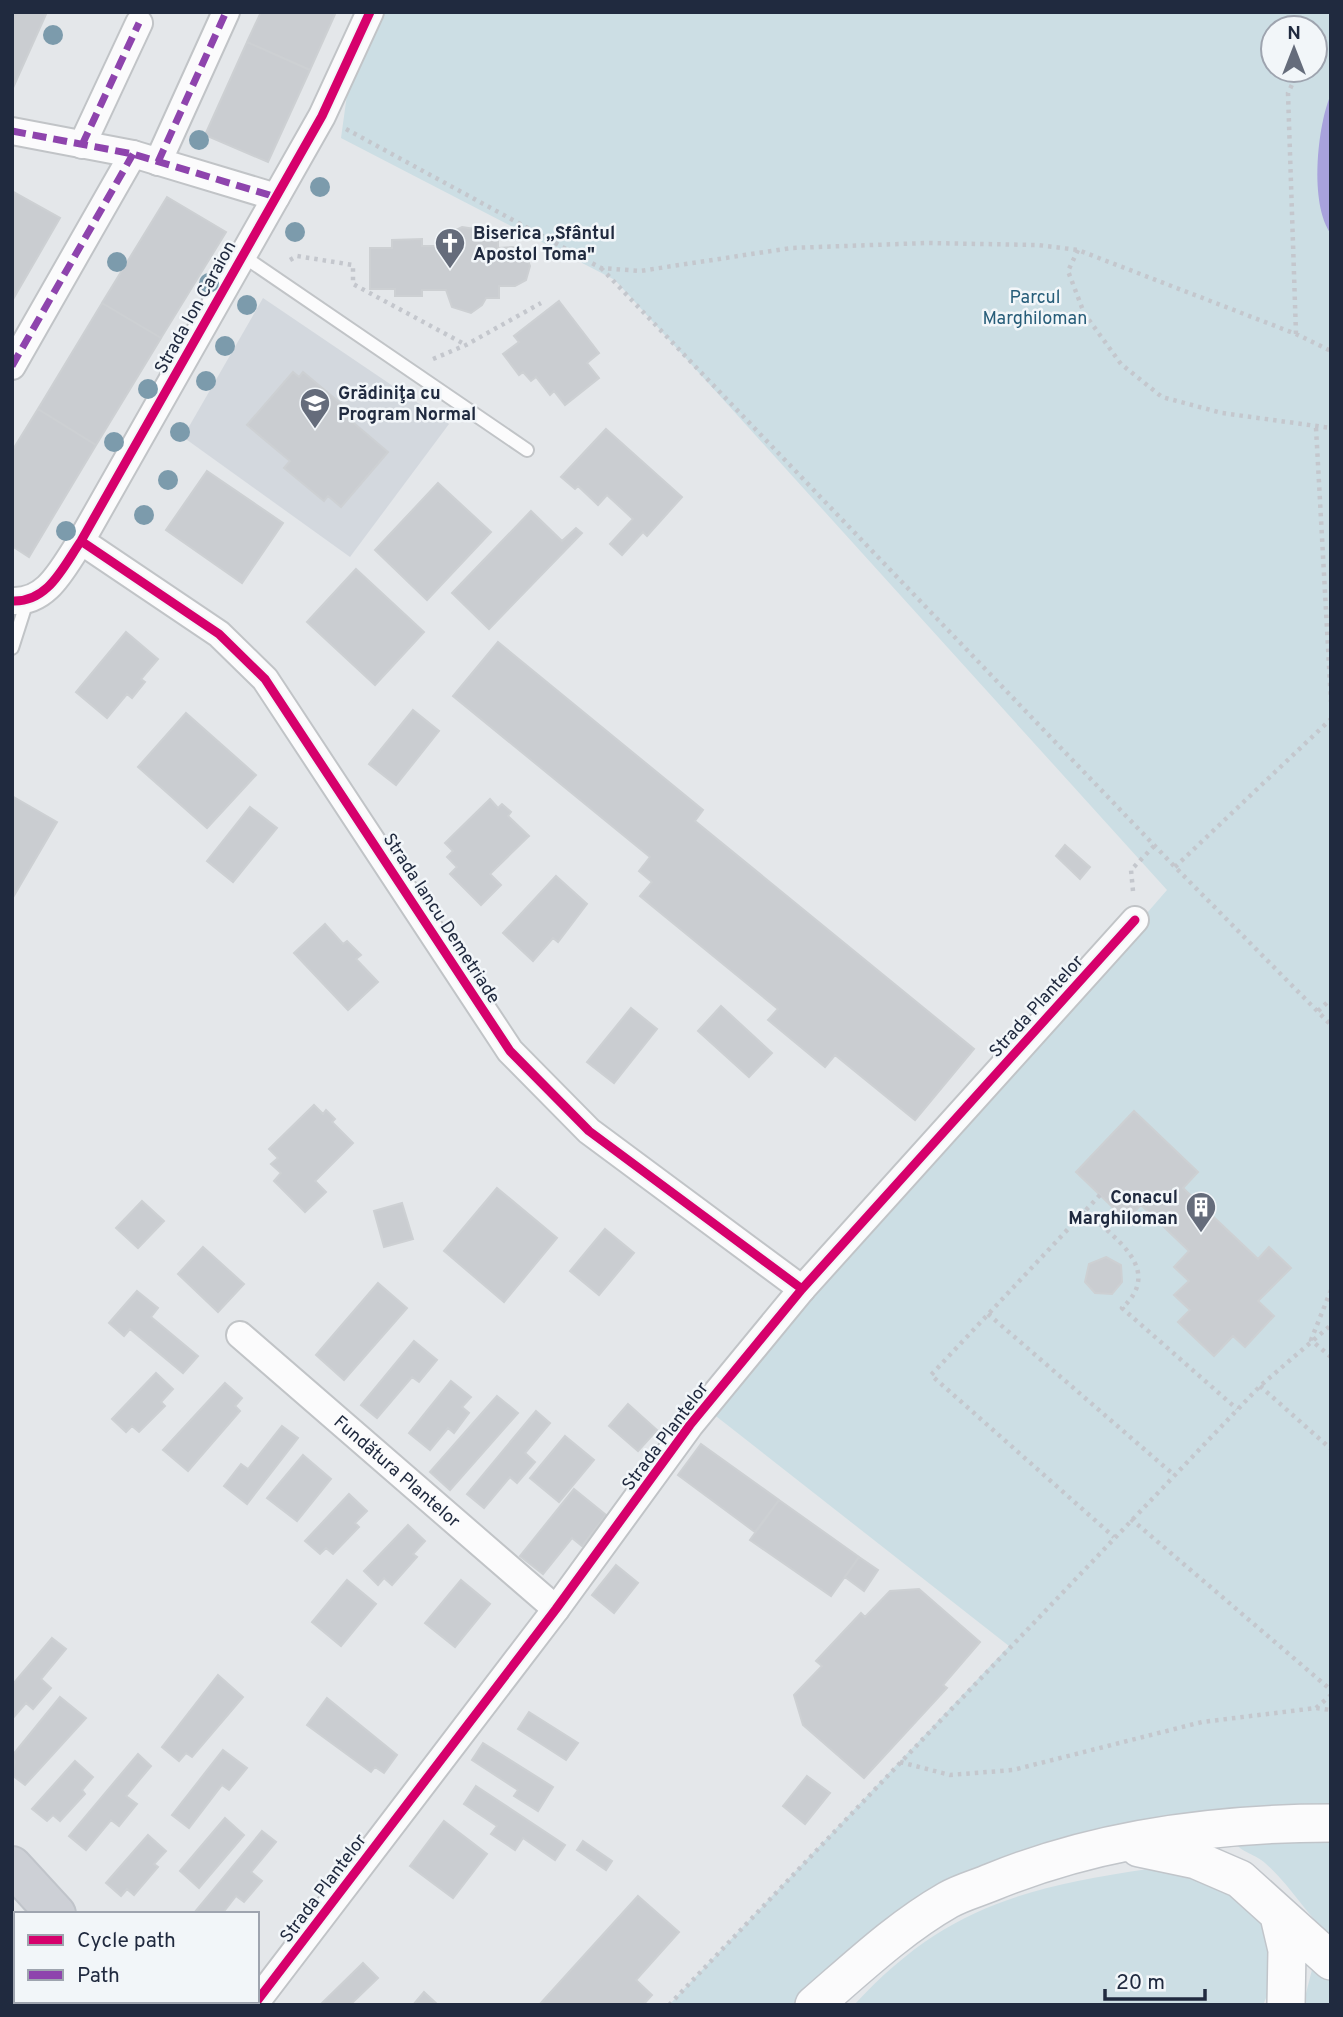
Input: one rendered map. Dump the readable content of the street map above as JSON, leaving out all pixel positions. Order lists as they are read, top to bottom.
{
  "streets": {
    "street": [
      "Strada Ion Caraion",
      "Strada Iancu Demetriade",
      "Strada Plantelor",
      "Fundătura Plantelor"
    ]
  },
  "crossings": [
    ["Strada Ion Caraion", "Strada Iancu Demetriade"],
    ["Strada Iancu Demetriade", "Strada Plantelor"],
    ["Strada Plantelor", "Fundătura Plantelor"]
  ],
  "parks": ["Parcul Marghiloman"],
  "places": {
    "church": ["Biserica „Sfântul Apostol Toma\""],
    "school or university": ["Grădiniţa cu Program Normal"],
    "building": ["Conacul Marghiloman"]
  },
  "legend": ["Cycle path", "Path"],
  "scale_bar": "20 m",
  "north": "top"
}
